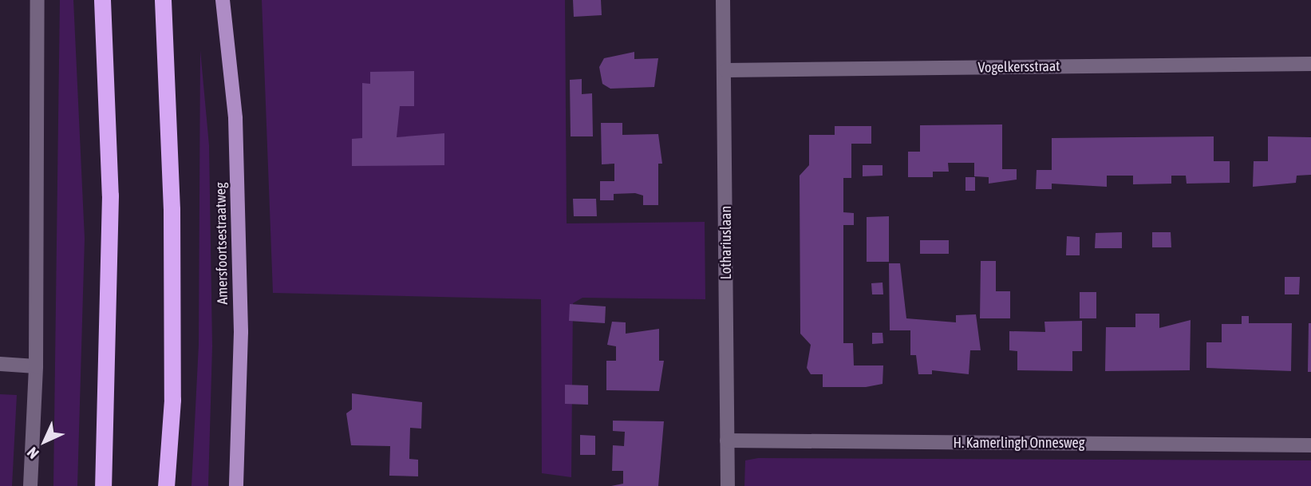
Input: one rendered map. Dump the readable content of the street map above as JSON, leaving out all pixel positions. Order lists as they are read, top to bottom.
{
  "streets": {
    "main road": ["Amersfoortsestraatweg"],
    "street": ["Vogelkersstraat", "Lothariuslaan", "H. Kamerlingh Onnesweg"]
  },
  "crossings": [
    ["Vogelkersstraat", "Lothariuslaan"],
    ["Lothariuslaan", "H. Kamerlingh Onnesweg"]
  ],
  "north": "bottom left"
}
